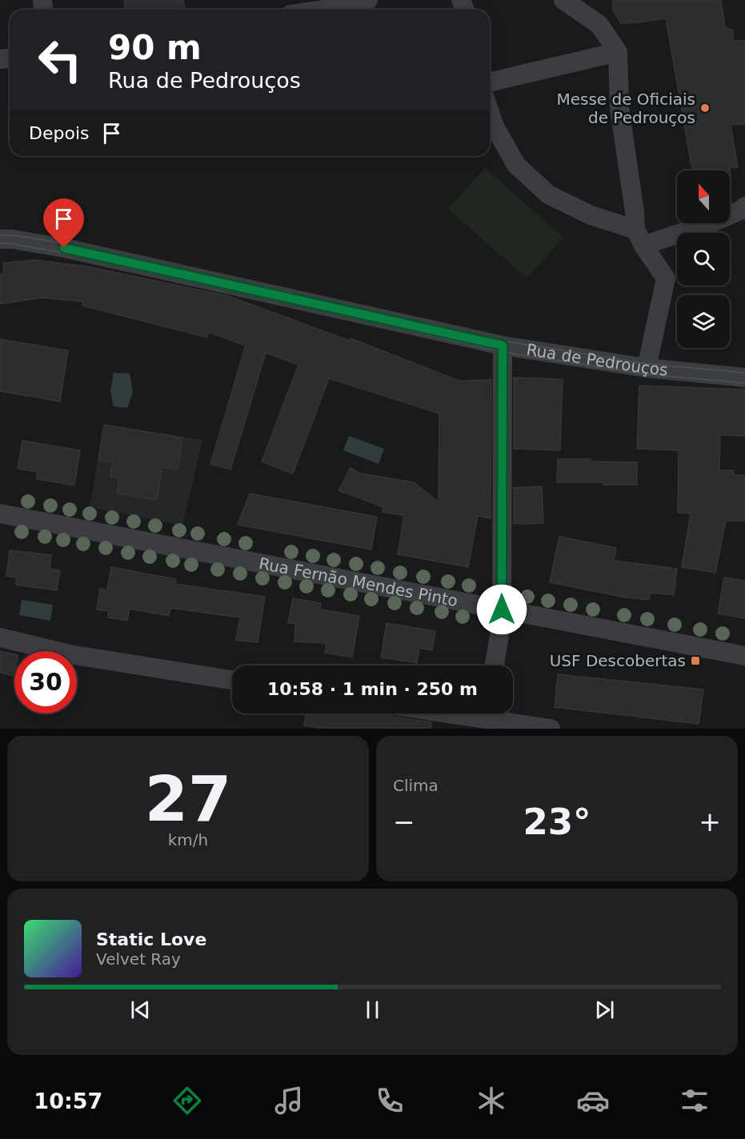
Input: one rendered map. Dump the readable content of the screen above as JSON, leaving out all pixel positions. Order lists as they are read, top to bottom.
{
  "streets": {
    "street": ["Rua de Pedrouços", "Rua Fernão Mendes Pinto"]
  },
  "places": {
    "other": ["Messe de Oficiais de Pedrouços"],
    "transit": ["USF Descobertas"]
  },
  "north": "top",
  "page": {
    "turn": ["90 m", "Rua de Pedrouços"],
    "then": "Depois",
    "limit": "30",
    "trip": "10:58 · 1 min · 250 m",
    "tile": [
      ["27", "km/h"],
      "Clima"
    ],
    "heat": ["−", "23°", "+"],
    "song": ["Static Love", "Velvet Ray"],
    "tabs": "10:57"
  }
}
